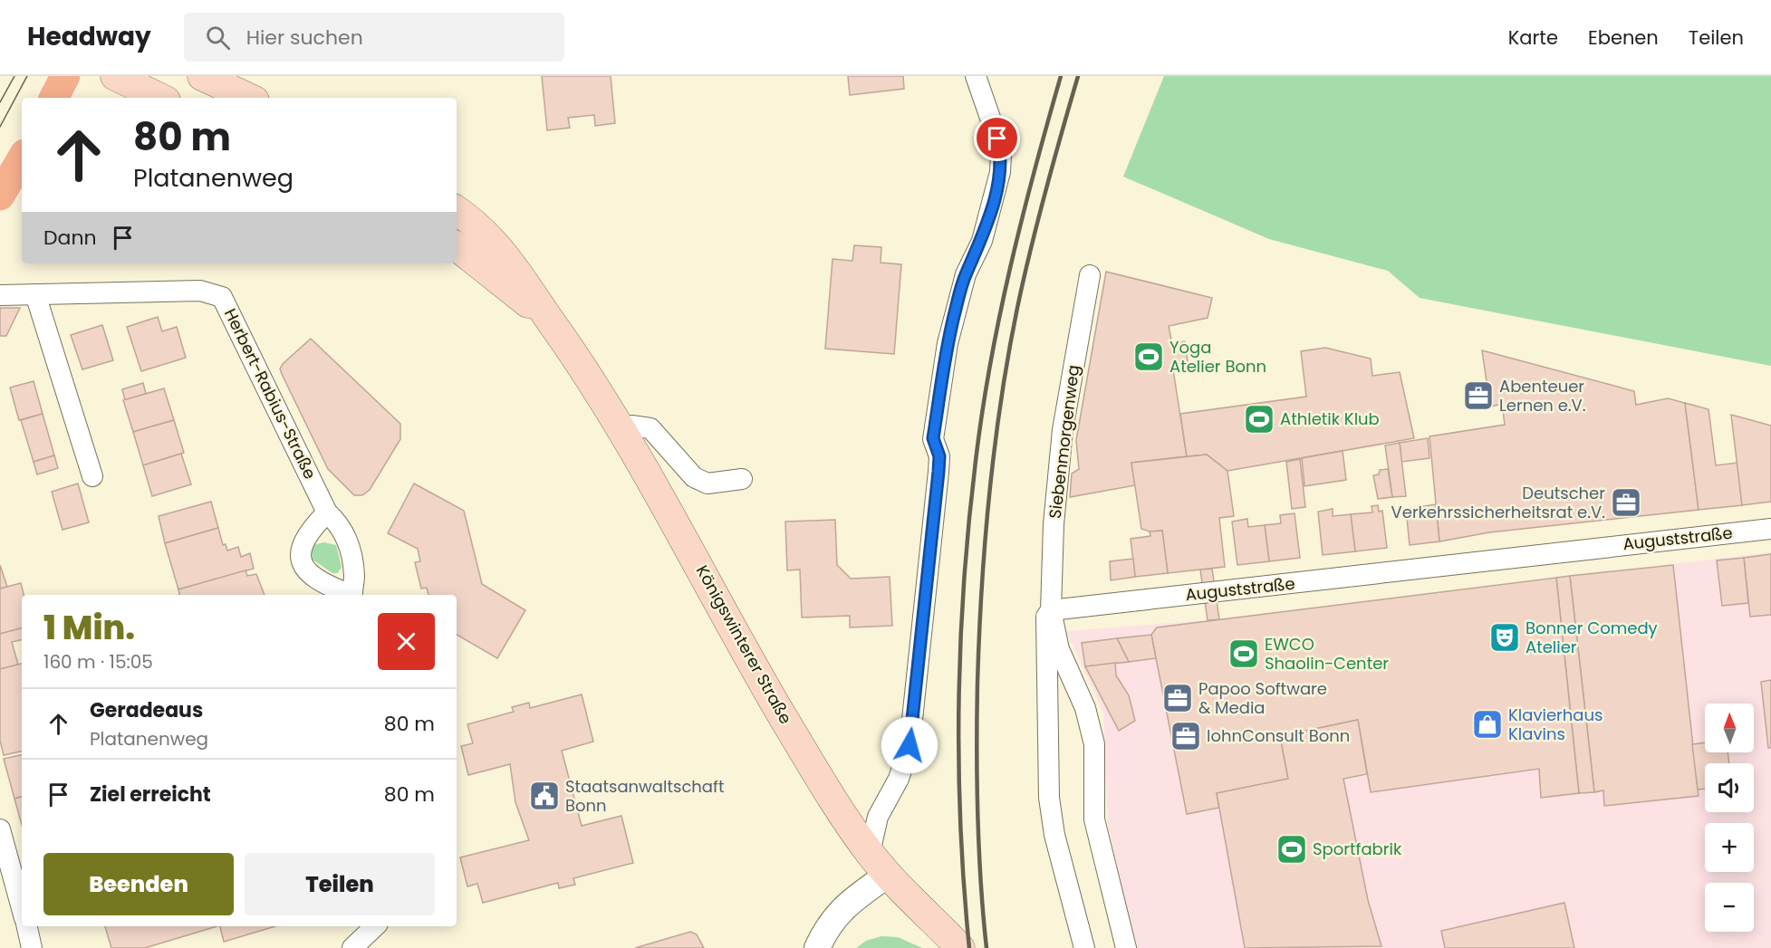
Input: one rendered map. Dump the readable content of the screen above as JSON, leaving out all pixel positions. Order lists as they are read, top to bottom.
{
  "streets": {
    "main road": ["Königswinterer Straße"],
    "street": ["Herbert-Rabius-Straße", "Siebenmorgenweg", "Auguststraße"]
  },
  "crossings": [
    ["Siebenmorgenweg", "Auguststraße"]
  ],
  "places": {
    "sports": [
      "Yoga Atelier Bonn",
      "Athletik Klub",
      "EWCO Shaolin-Center",
      "Sportfabrik"
    ],
    "office": [
      "Abenteuer Lernen e.V.",
      "Deutscher Verkehrssicherheitsrat e.V.",
      "Papoo Software & Media",
      "lohnConsult Bonn"
    ],
    "theatre": ["Bonner Comedy Atelier"],
    "shop": ["Klavierhaus Klavins"],
    "public building": ["Staatsanwaltschaft Bonn"]
  },
  "north": "top",
  "page": {
    "header": "Headway",
    "search": "Hier suchen",
    "nav": ["Karte", "Ebenen", "Teilen"],
    "turn": ["80 m", "Platanenweg"],
    "then": "Dann",
    "heading": ["1 Min.", "160 m · 15:05"],
    "list": [
      {
        "name": "Geradeaus",
        "note": "Platanenweg",
        "value": "80 m"
      },
      {
        "name": "Ziel erreicht",
        "value": "80 m"
      }
    ],
    "map_buttons": ["+", "−"],
    "buttons": ["Beenden", "Teilen"]
  }
}
